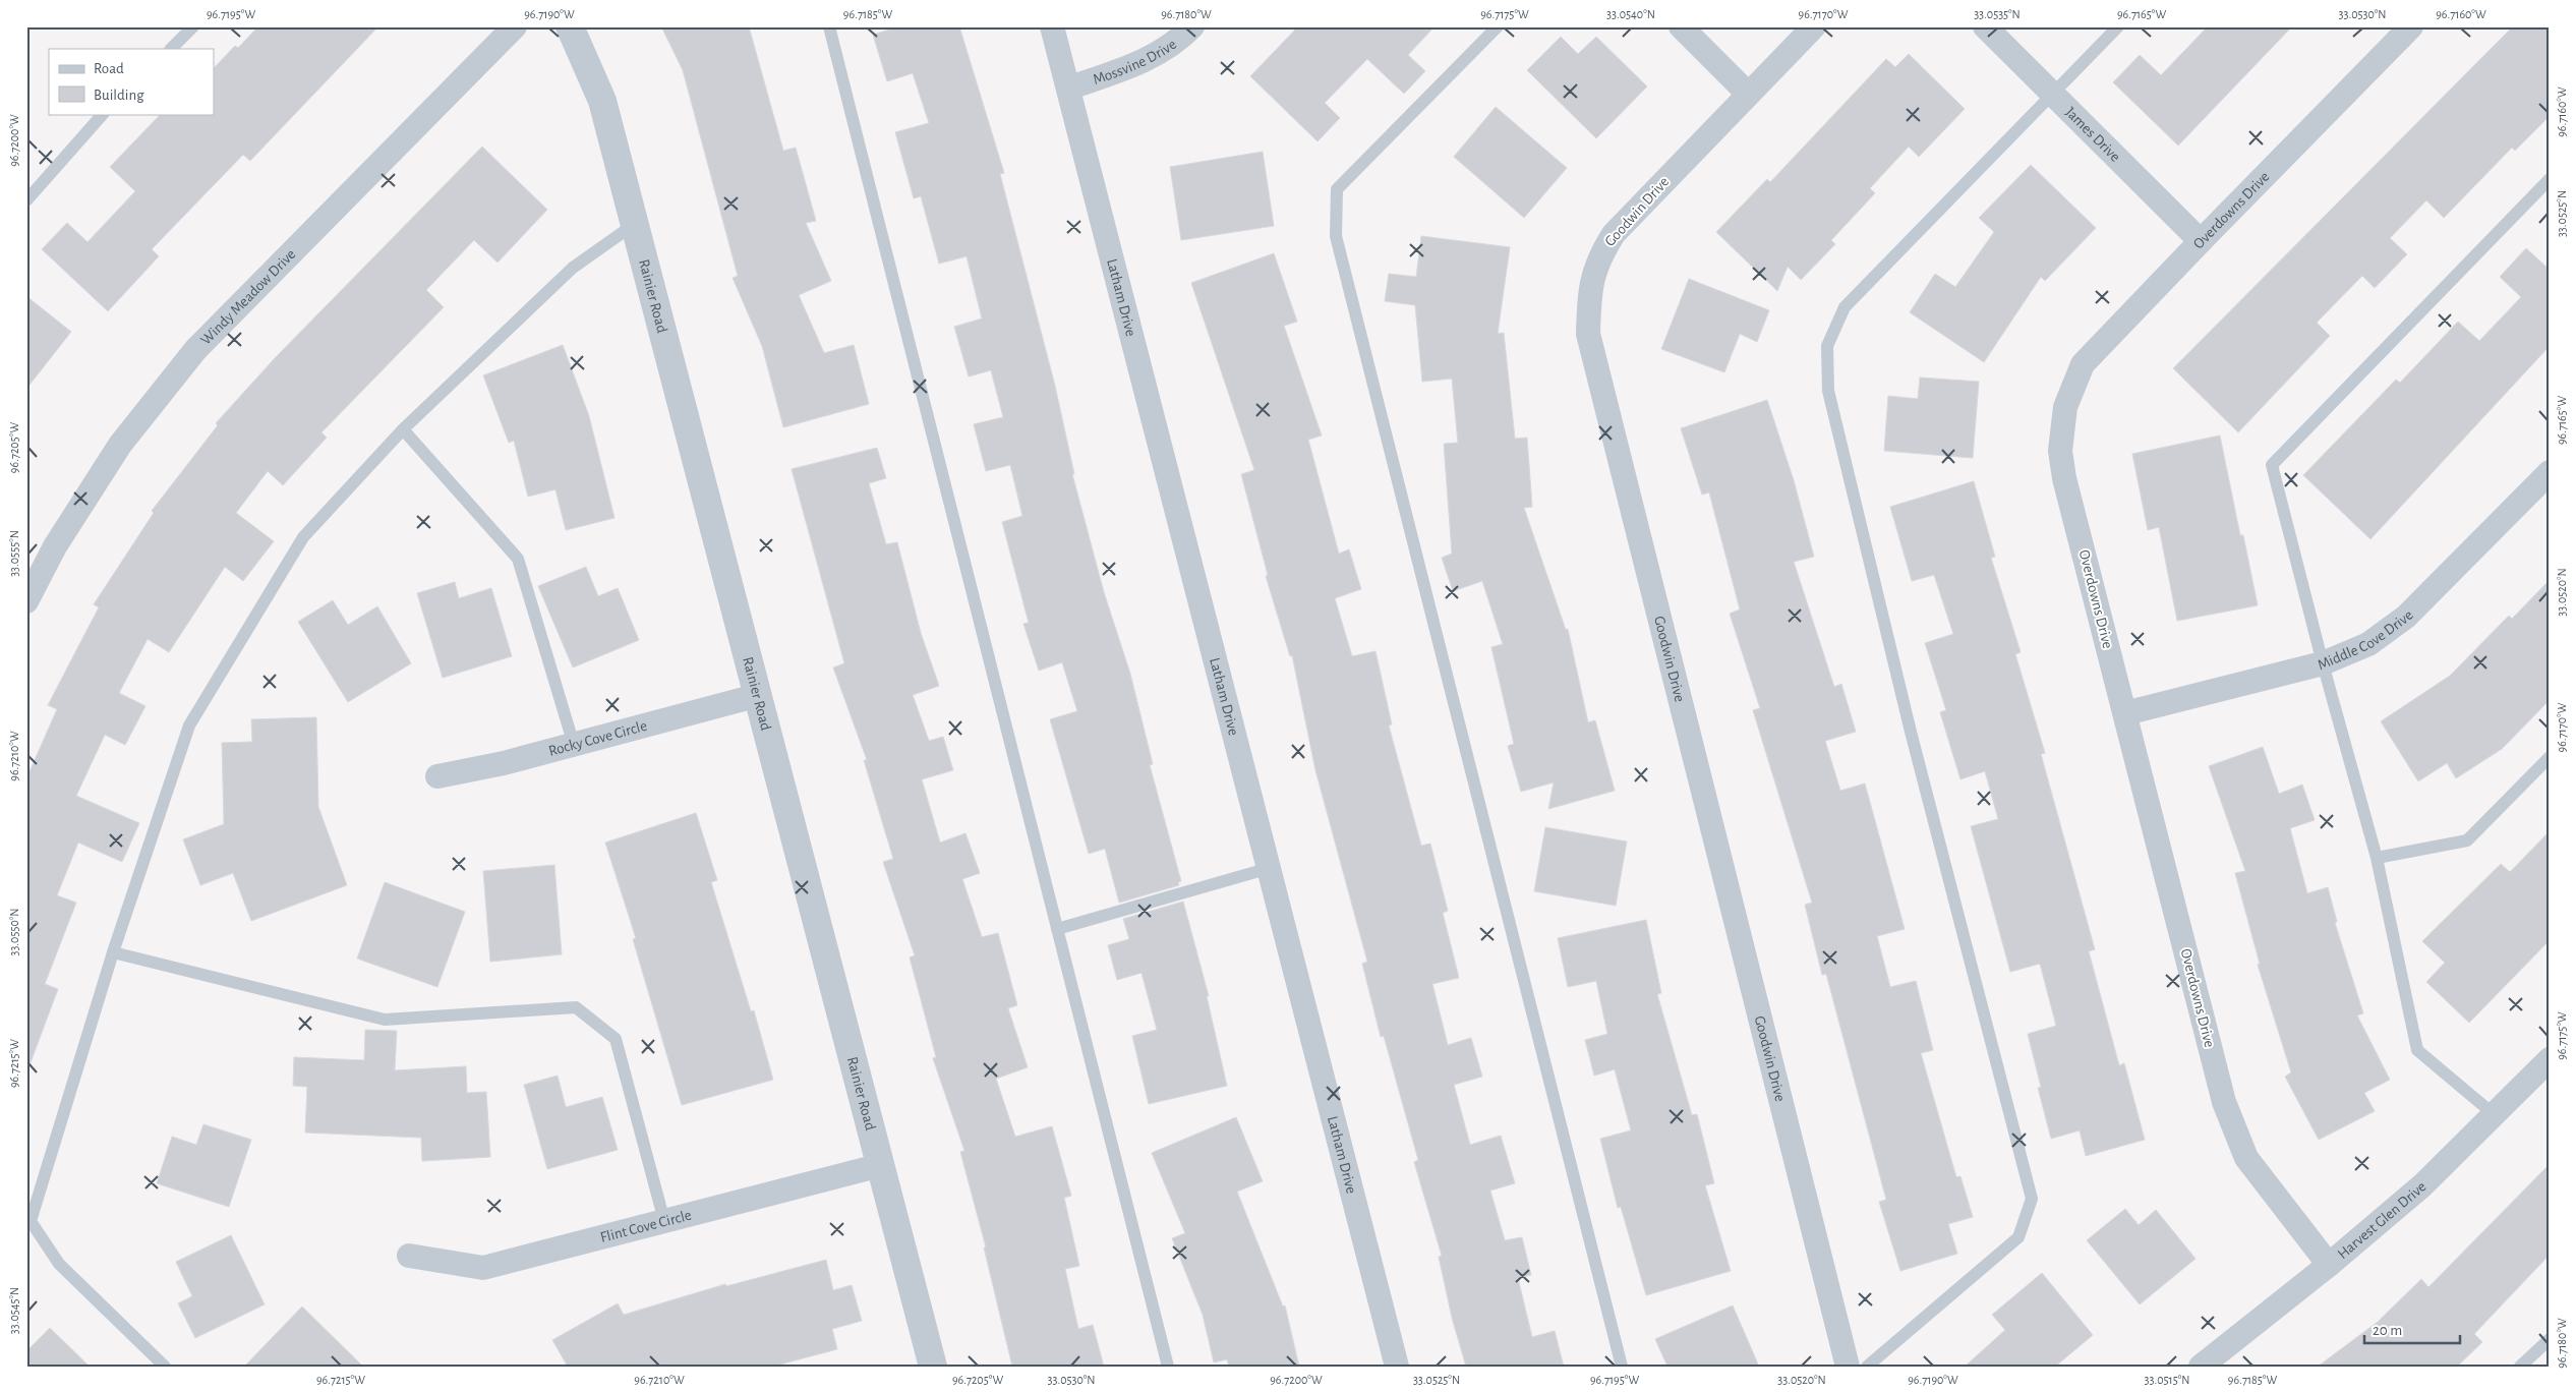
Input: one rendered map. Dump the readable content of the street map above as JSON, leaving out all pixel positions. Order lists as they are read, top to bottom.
{
  "streets": {
    "street": [
      "Mossvine Drive",
      "James Drive",
      "Overdowns Drive",
      "Goodwin Drive",
      "Rainier Road",
      "Windy Meadow Drive",
      "Latham Drive",
      "Middle Cove Drive",
      "Rocky Cove Circle",
      "Harvest Glen Drive",
      "Flint Cove Circle"
    ]
  },
  "crossings": [
    ["Mossvine Drive", "Latham Drive"],
    ["James Drive", "Overdowns Drive"],
    ["Overdowns Drive", "Middle Cove Drive"],
    ["Overdowns Drive", "Harvest Glen Drive"],
    ["Rainier Road", "Rocky Cove Circle"],
    ["Rainier Road", "Flint Cove Circle"]
  ],
  "legend": ["Road", "Building"],
  "scale_bar": "20 m",
  "coordinates": [
    "96.7195°W",
    "96.7190°W",
    "96.7185°W",
    "96.7180°W",
    "96.7175°W",
    "33.0540°N",
    "96.7170°W",
    "33.0535°N",
    "96.7165°W",
    "33.0530°N",
    "96.7160°W",
    "96.7200°W",
    "33.0525°N",
    "96.7205°W",
    "33.0555°N",
    "33.0520°N",
    "96.7210°W",
    "33.0550°N",
    "96.7215°W",
    "33.0545°N",
    "33.0515°N"
  ]
}
